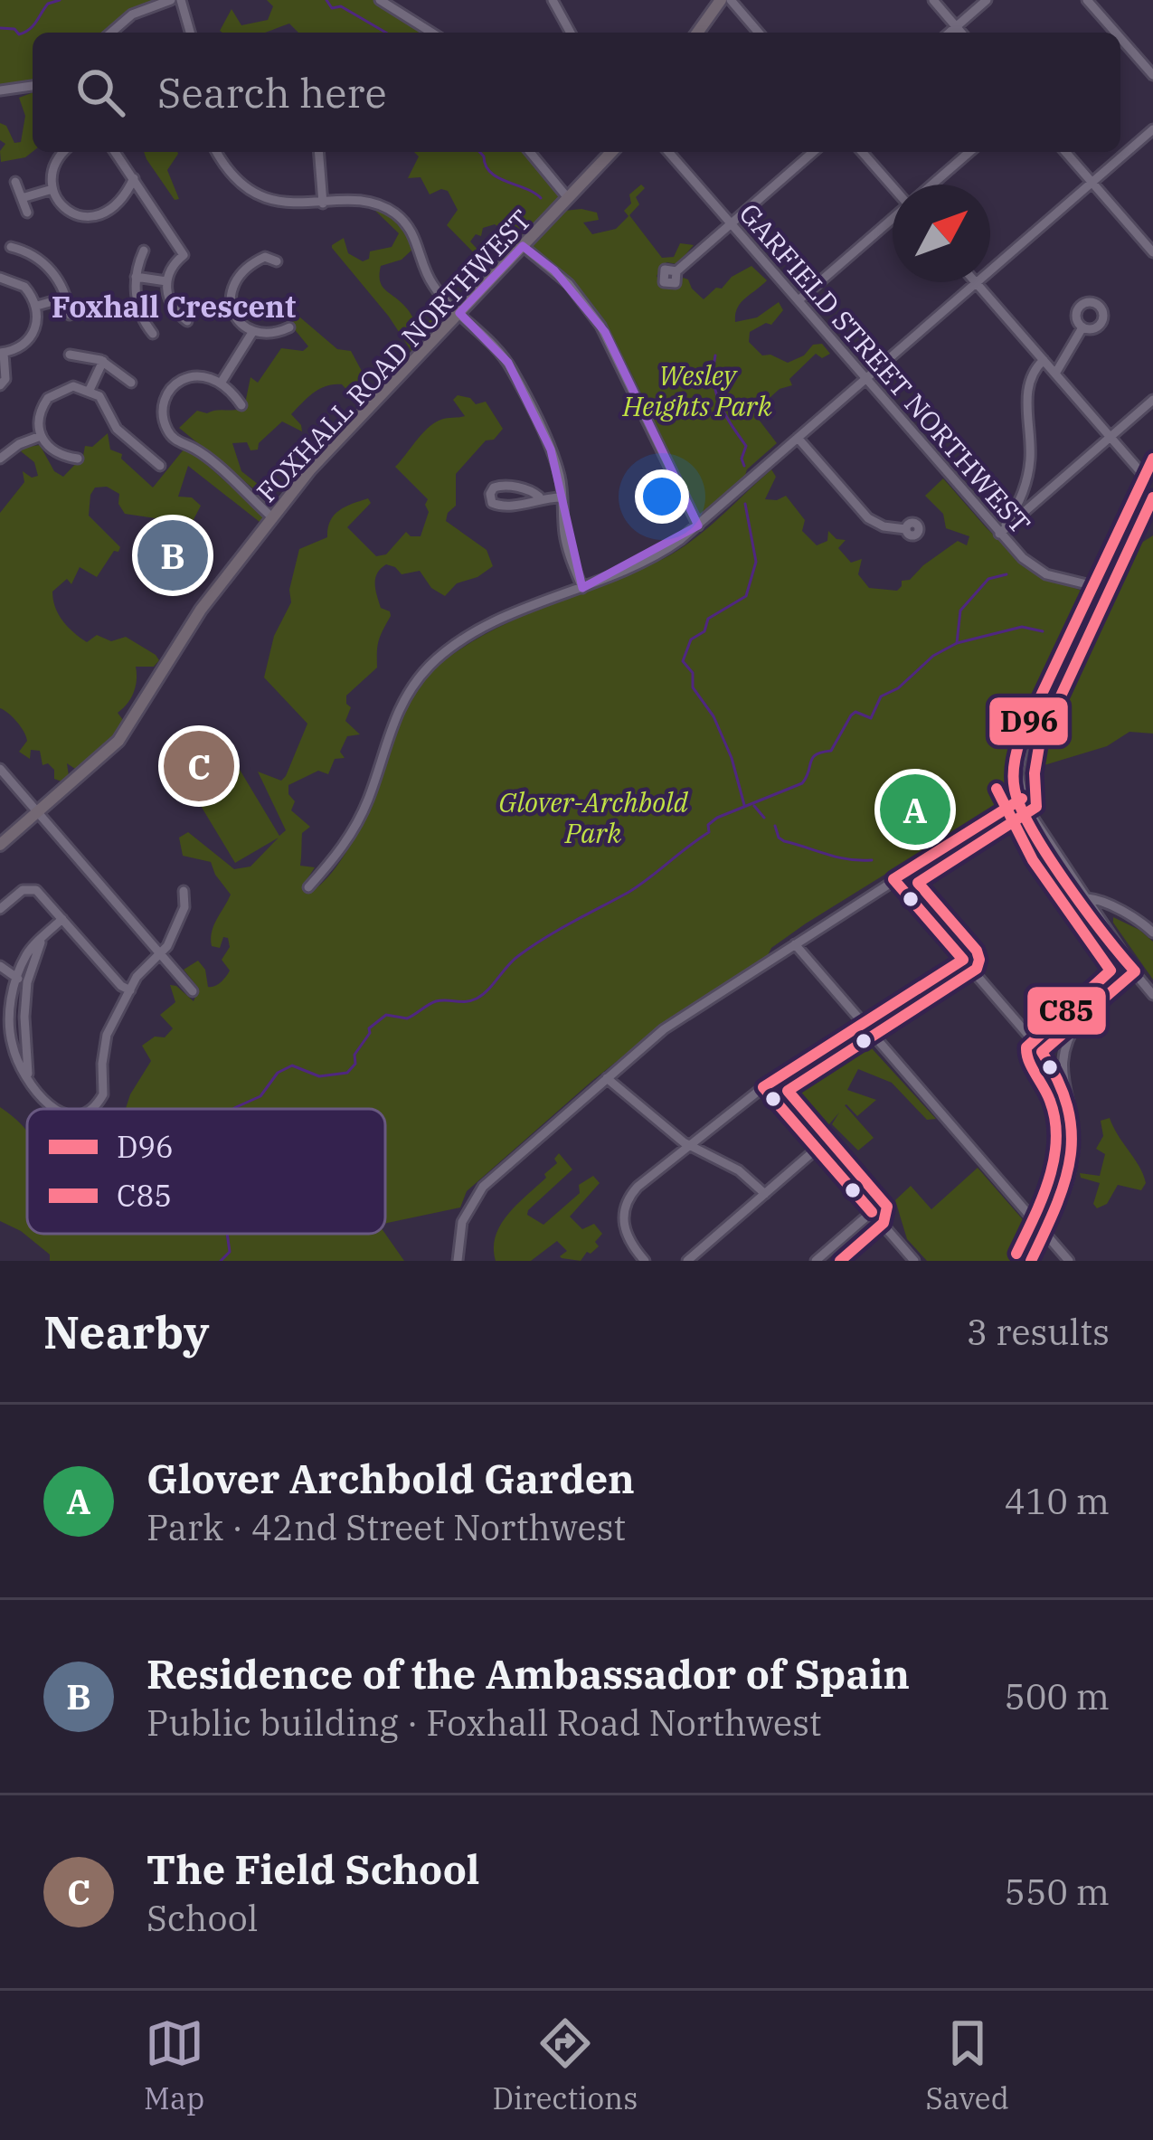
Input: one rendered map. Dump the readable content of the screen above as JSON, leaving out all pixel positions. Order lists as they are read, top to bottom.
{
  "streets": {
    "main road": ["FOXHALL ROAD NORTHWEST"],
    "street": ["GARFIELD STREET NORTHWEST"]
  },
  "districts": ["Foxhall Crescent"],
  "parks": ["Wesley Heights Park", "Glover-Archbold Park"],
  "lines": ["transit line D96", "transit line C85"],
  "legend": ["D96", "C85"],
  "north": "top right",
  "page": {
    "search": "Search here",
    "pins": ["B", "C", "A"],
    "heading": ["Nearby", "3 results"],
    "list": [
      {
        "mark": "A",
        "name": "Glover Archbold Garden",
        "note": "Park · 42nd Street Northwest",
        "value": "410 m"
      },
      {
        "mark": "B",
        "name": "Residence of the Ambassador of Spain",
        "note": "Public building · Foxhall Road Northwest",
        "value": "500 m"
      },
      {
        "mark": "C",
        "name": "The Field School",
        "note": "School",
        "value": "550 m"
      }
    ],
    "nav": ["Map", "Directions", "Saved"]
  }
}
